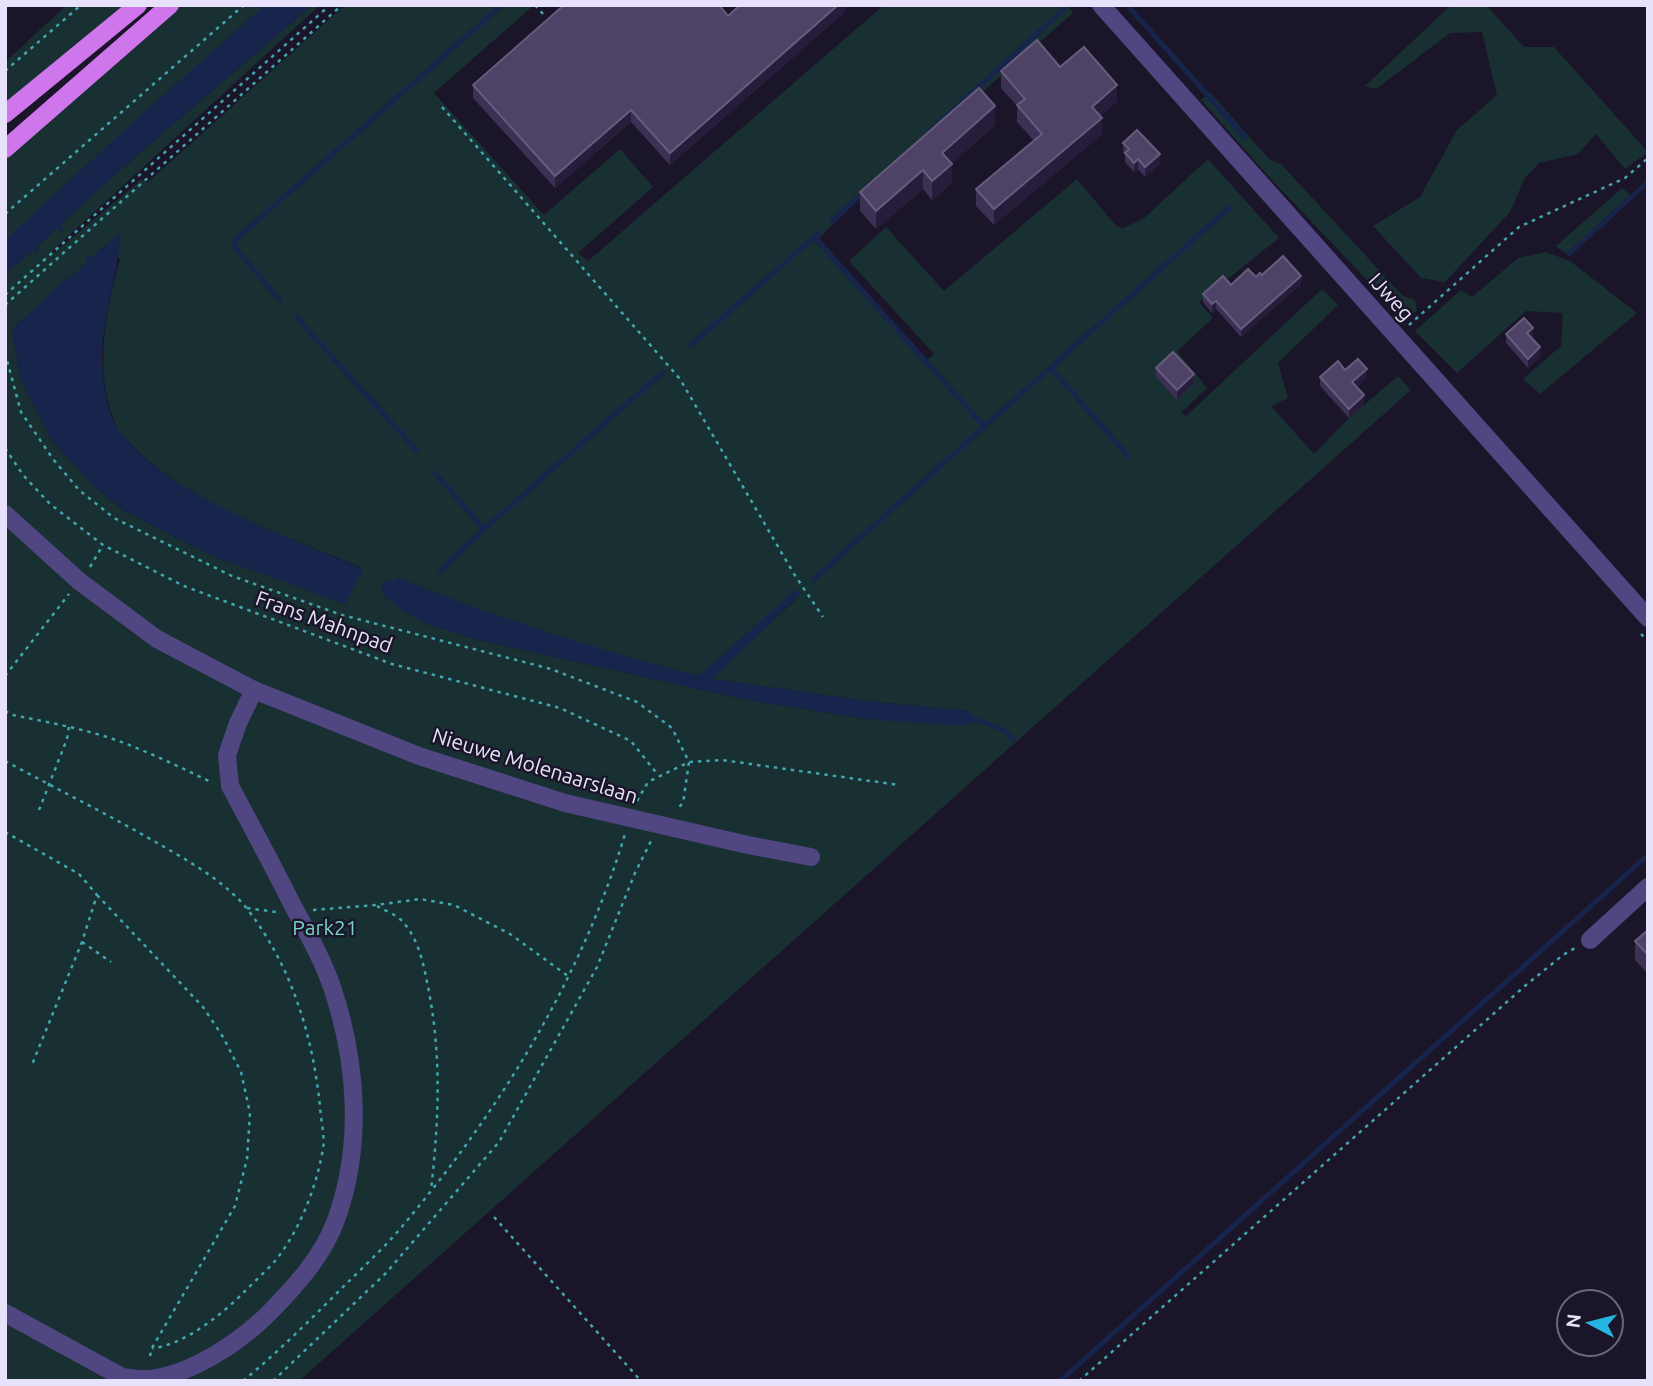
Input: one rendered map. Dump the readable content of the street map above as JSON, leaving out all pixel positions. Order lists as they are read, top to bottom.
{
  "streets": {
    "street": ["IJweg", "Nieuwe Molenaarslaan"],
    "path": ["Frans Mahnpad"]
  },
  "parks": ["Park21"],
  "north": "left"
}
